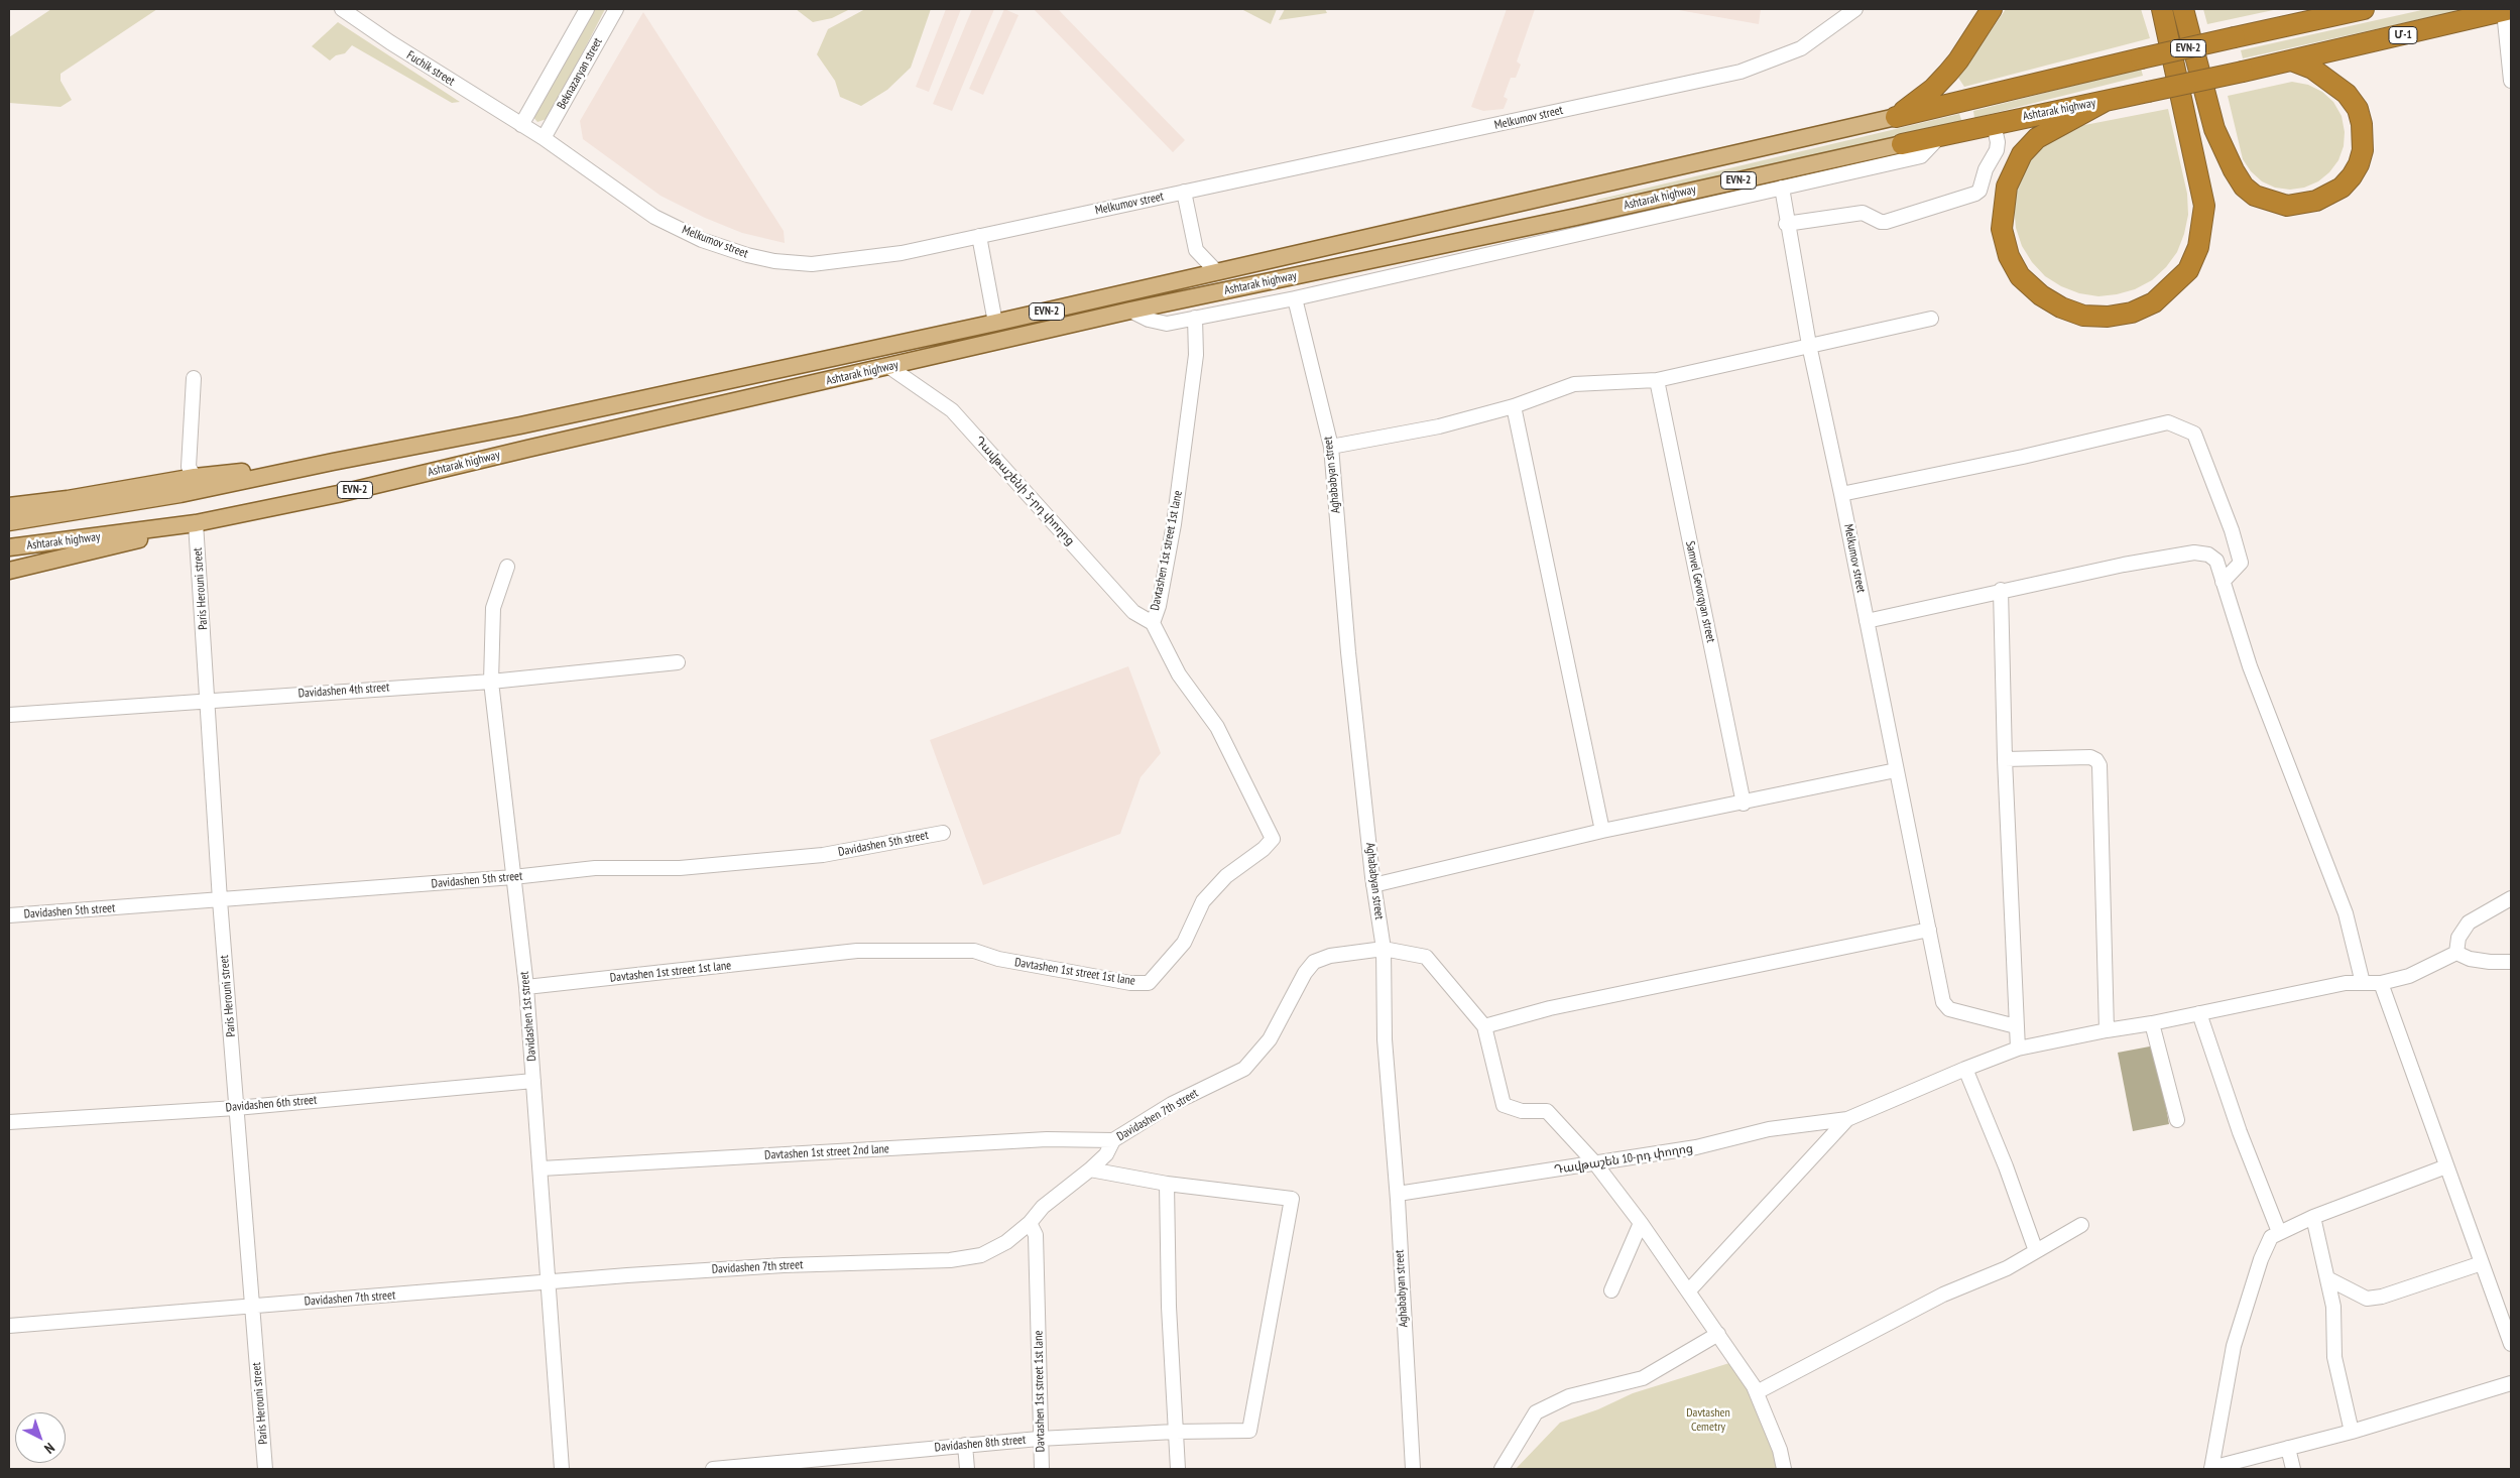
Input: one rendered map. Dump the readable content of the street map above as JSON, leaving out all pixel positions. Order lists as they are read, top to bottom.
{
  "streets": {
    "highway": ["Մ-1", "EVN-2", "Ashtarak highway"],
    "street": [
      "Fuchik street",
      "Beknazaryan street",
      "Melkumov street",
      "Aghababyan street",
      "Դավթաշենի 5-րդ փողոց",
      "Davtashen 1st street 1st lane",
      "Paris Herouni street",
      "Samvel Gevorqyan street",
      "Davidashen 4th street",
      "Davidashen 5th street",
      "Davidashen 1st street",
      "Davidashen 6th street",
      "Davidashen 7th street",
      "Davtashen 1st street 2nd lane",
      "Դավթաշեն 10-րդ փողոց",
      "Davidashen 8th street"
    ]
  },
  "crossings": [
    ["Fuchik street", "Beknazaryan street"],
    ["Fuchik street", "Melkumov street"],
    ["Beknazaryan street", "Melkumov street"],
    ["Ashtarak highway", "Դավթաշենի 5-րդ փողոց"],
    ["Ashtarak highway", "Paris Herouni street"],
    ["Aghababyan street", "Davidashen 7th street"],
    ["Aghababyan street", "Դավթաշեն 10-րդ փողոց"],
    ["Դավթաշենի 5-րդ փողոց", "Davtashen 1st street 1st lane"],
    ["Davtashen 1st street 1st lane", "Davidashen 1st street"],
    ["Davtashen 1st street 1st lane", "Davidashen 7th street"],
    ["Davtashen 1st street 1st lane", "Davidashen 8th street"],
    ["Paris Herouni street", "Davidashen 4th street"],
    ["Paris Herouni street", "Davidashen 5th street"],
    ["Paris Herouni street", "Davidashen 6th street"],
    ["Paris Herouni street", "Davidashen 7th street"],
    ["Davidashen 4th street", "Davidashen 1st street"],
    ["Davidashen 5th street", "Davidashen 1st street"],
    ["Davidashen 1st street", "Davidashen 6th street"],
    ["Davidashen 1st street", "Davidashen 7th street"],
    ["Davidashen 1st street", "Davtashen 1st street 2nd lane"],
    ["Davidashen 7th street", "Davtashen 1st street 2nd lane"]
  ],
  "parks": ["Davtashen Cemetry"],
  "north": "bottom right"
}
